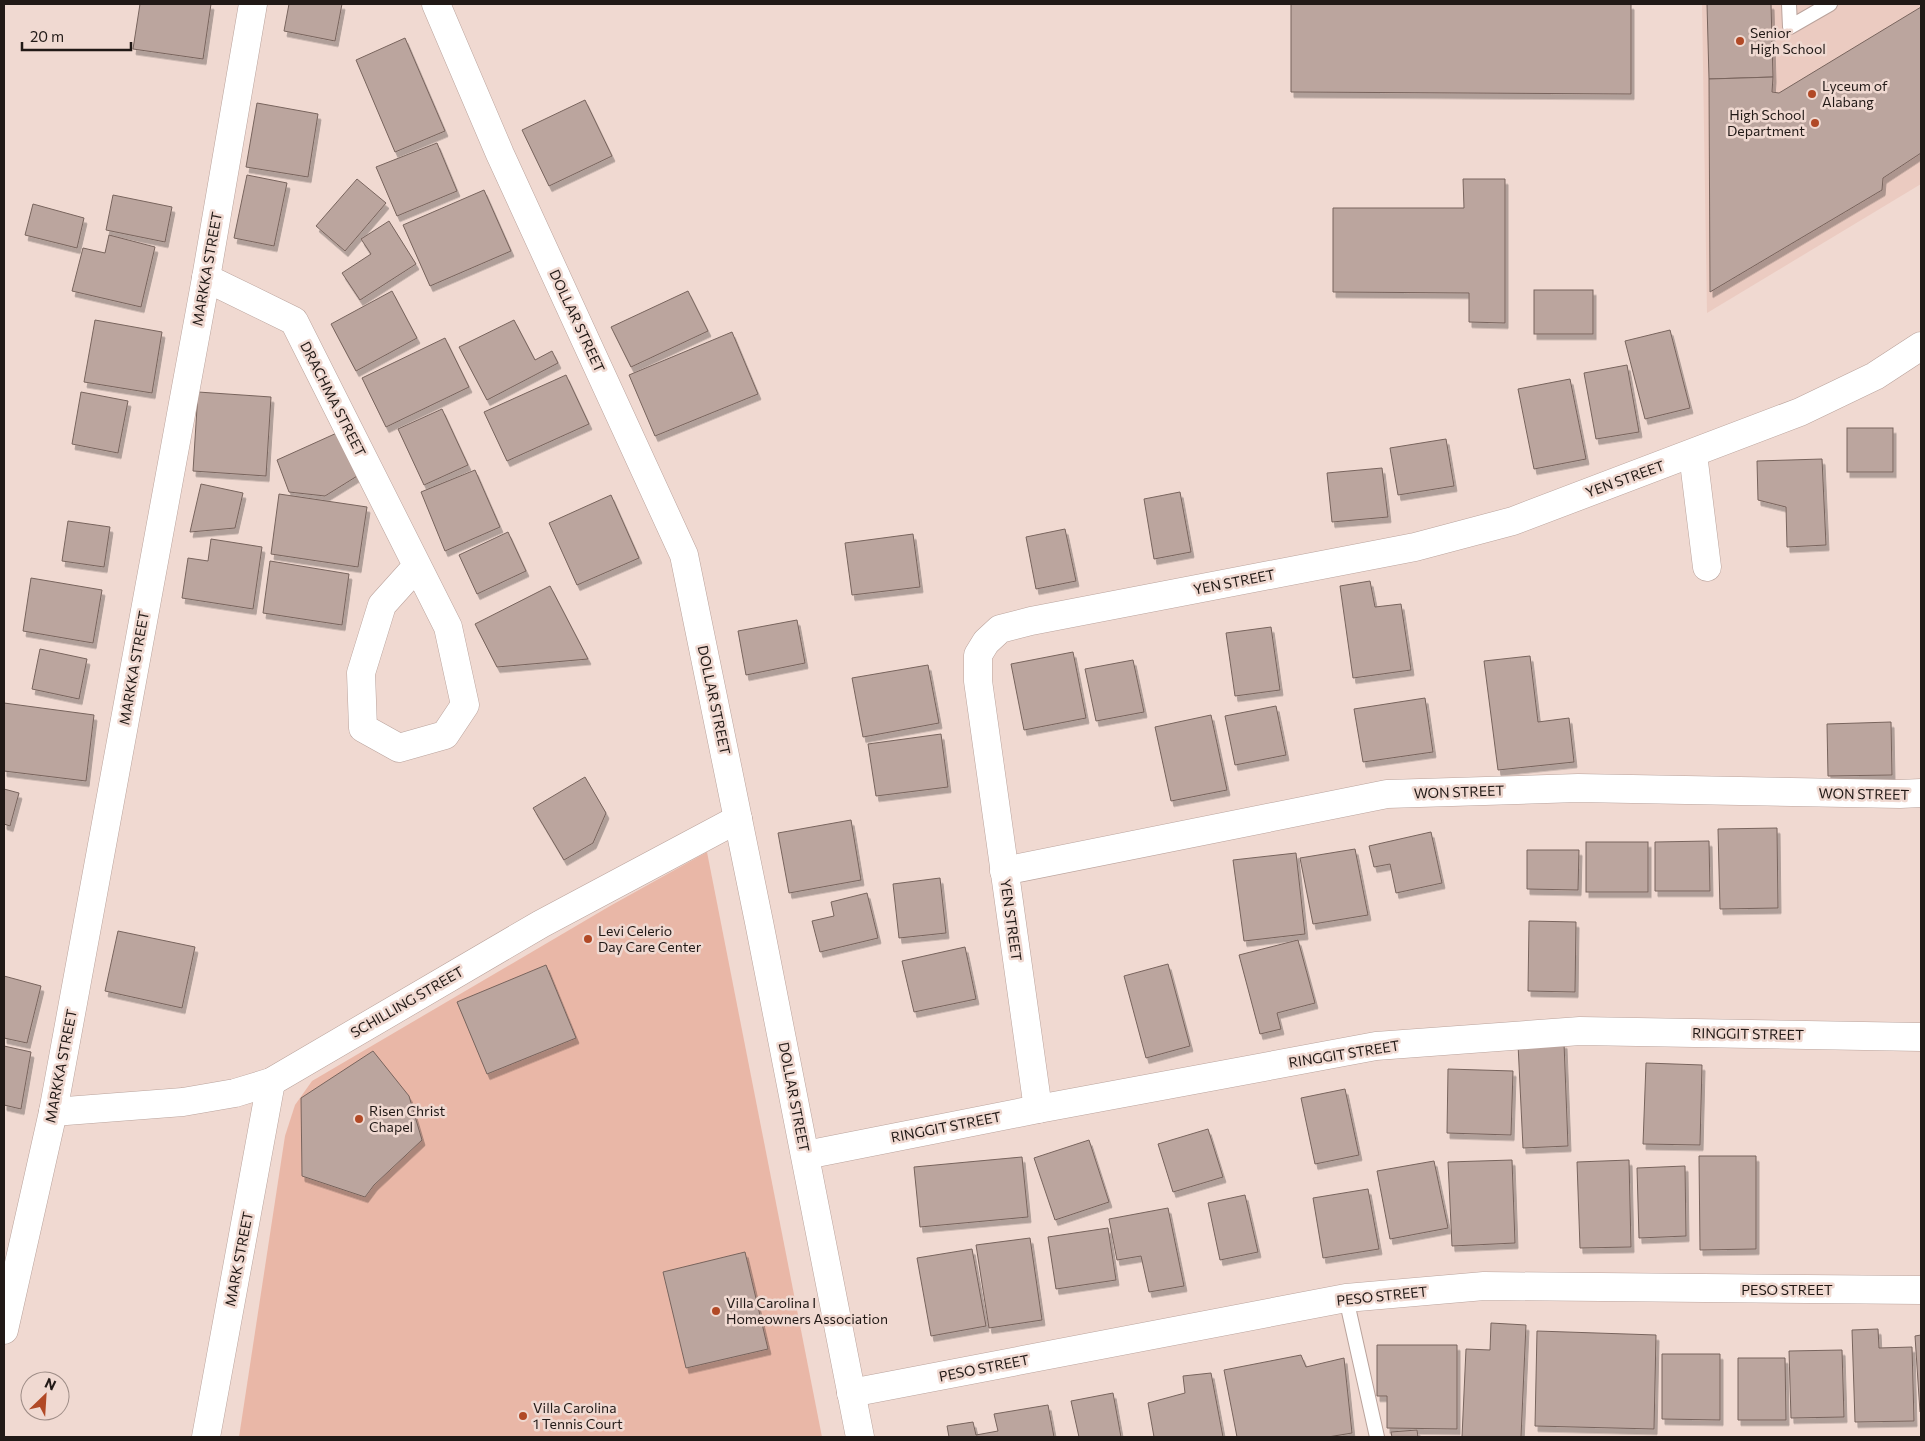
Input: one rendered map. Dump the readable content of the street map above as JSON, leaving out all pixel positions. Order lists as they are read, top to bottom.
{
  "streets": {
    "street": [
      "MARKKA STREET",
      "DOLLAR STREET",
      "DRACHMA STREET",
      "YEN STREET",
      "WON STREET",
      "SCHILLING STREET",
      "RINGGIT STREET",
      "MARK STREET",
      "PESO STREET"
    ]
  },
  "crossings": [
    ["MARKKA STREET", "DRACHMA STREET"],
    ["MARKKA STREET", "SCHILLING STREET"],
    ["DOLLAR STREET", "SCHILLING STREET"],
    ["DOLLAR STREET", "RINGGIT STREET"],
    ["DOLLAR STREET", "PESO STREET"],
    ["YEN STREET", "WON STREET"],
    ["YEN STREET", "RINGGIT STREET"],
    ["SCHILLING STREET", "MARK STREET"]
  ],
  "places": [
    "Senior High School",
    "Lyceum of Alabang",
    "High School Department",
    "Levi Celerio Day Care Center",
    "Risen Christ Chapel",
    "Villa Carolina I Homeowners Association",
    "Villa Carolina 1 Tennis Court"
  ],
  "scale_bar": "20 m",
  "north": "top right"
}
